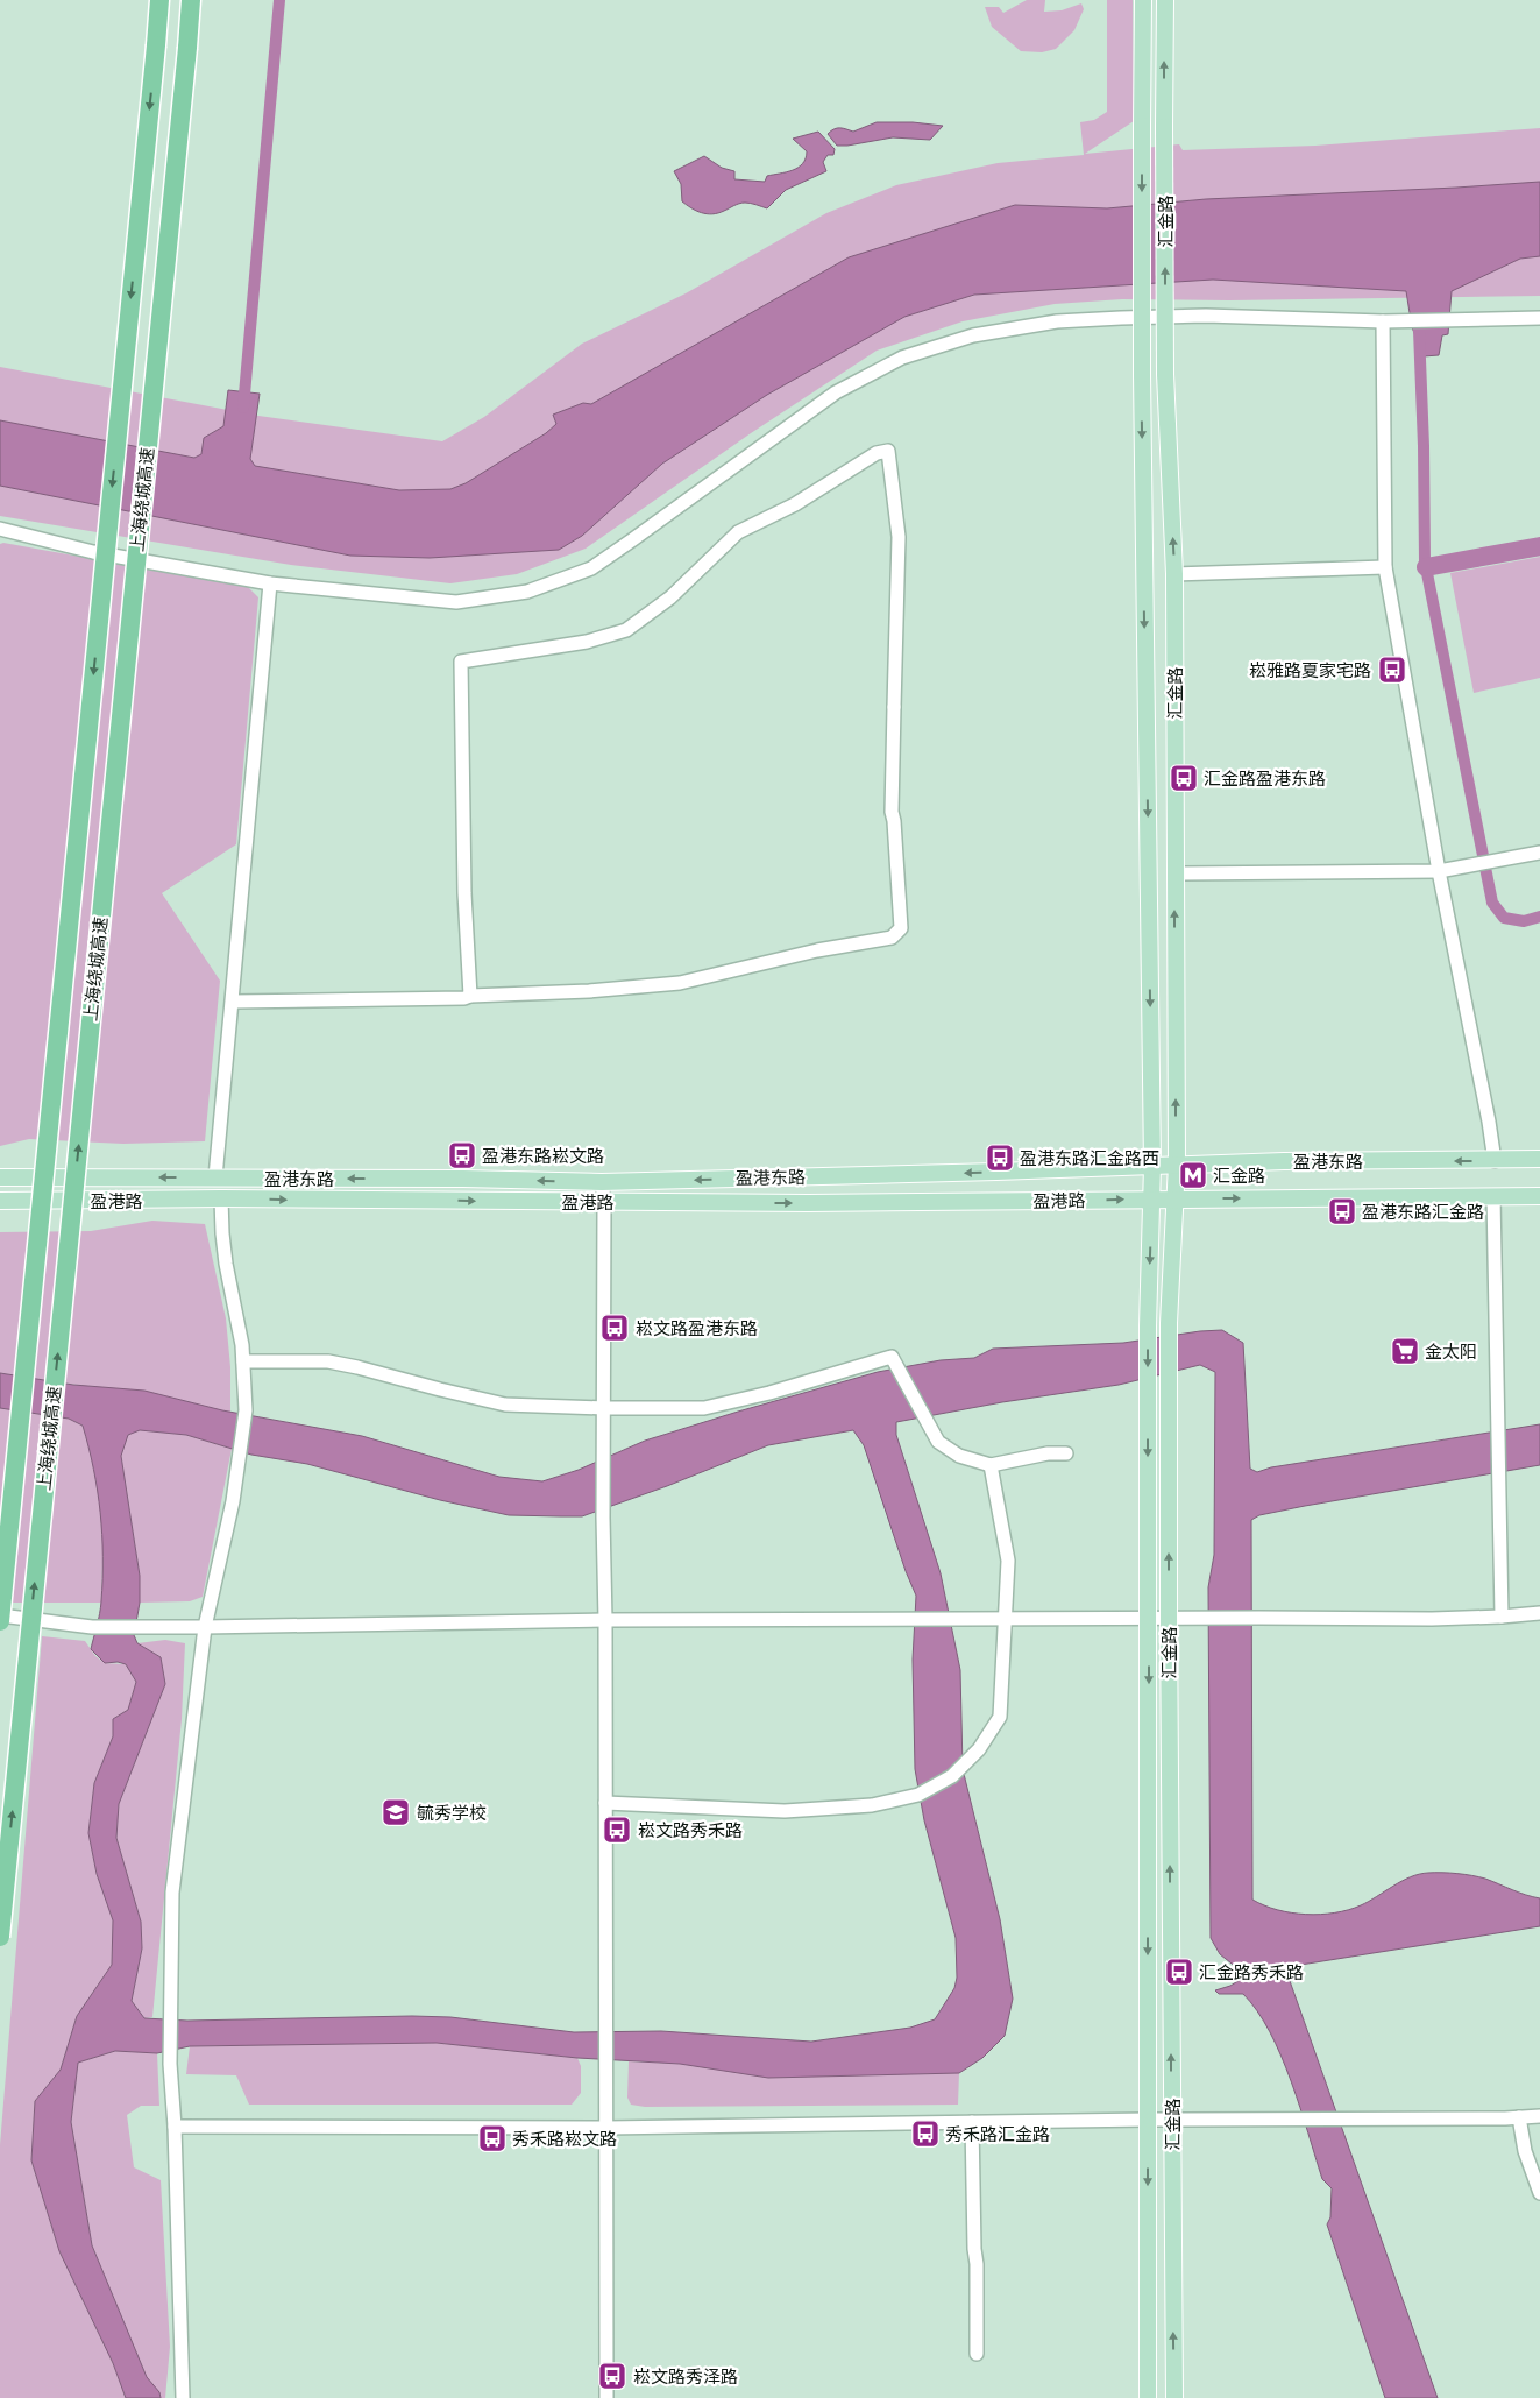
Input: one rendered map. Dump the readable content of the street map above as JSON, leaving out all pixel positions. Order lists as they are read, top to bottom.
{
  "streets": {
    "highway": ["上海绕城高速"],
    "main road": ["汇金路", "盈港东路", "盈港路"]
  },
  "crossings": [
    ["汇金路", "盈港东路"],
    ["汇金路", "盈港路"],
    ["盈港东路", "盈港路"]
  ],
  "one_way": ["盈港路"],
  "places": {
    "bus stop": [
      "崧雅路夏家宅路",
      "汇金路盈港东路",
      "盈港东路崧文路",
      "盈港东路汇金路西",
      "盈港东路汇金路",
      "崧文路盈港东路",
      "崧文路秀禾路",
      "汇金路秀禾路",
      "秀禾路汇金路",
      "秀禾路崧文路",
      "崧文路秀泽路"
    ],
    "metro station": ["汇金路"],
    "supermarket": ["金太阳"],
    "school or university": ["毓秀学校"]
  }
}
